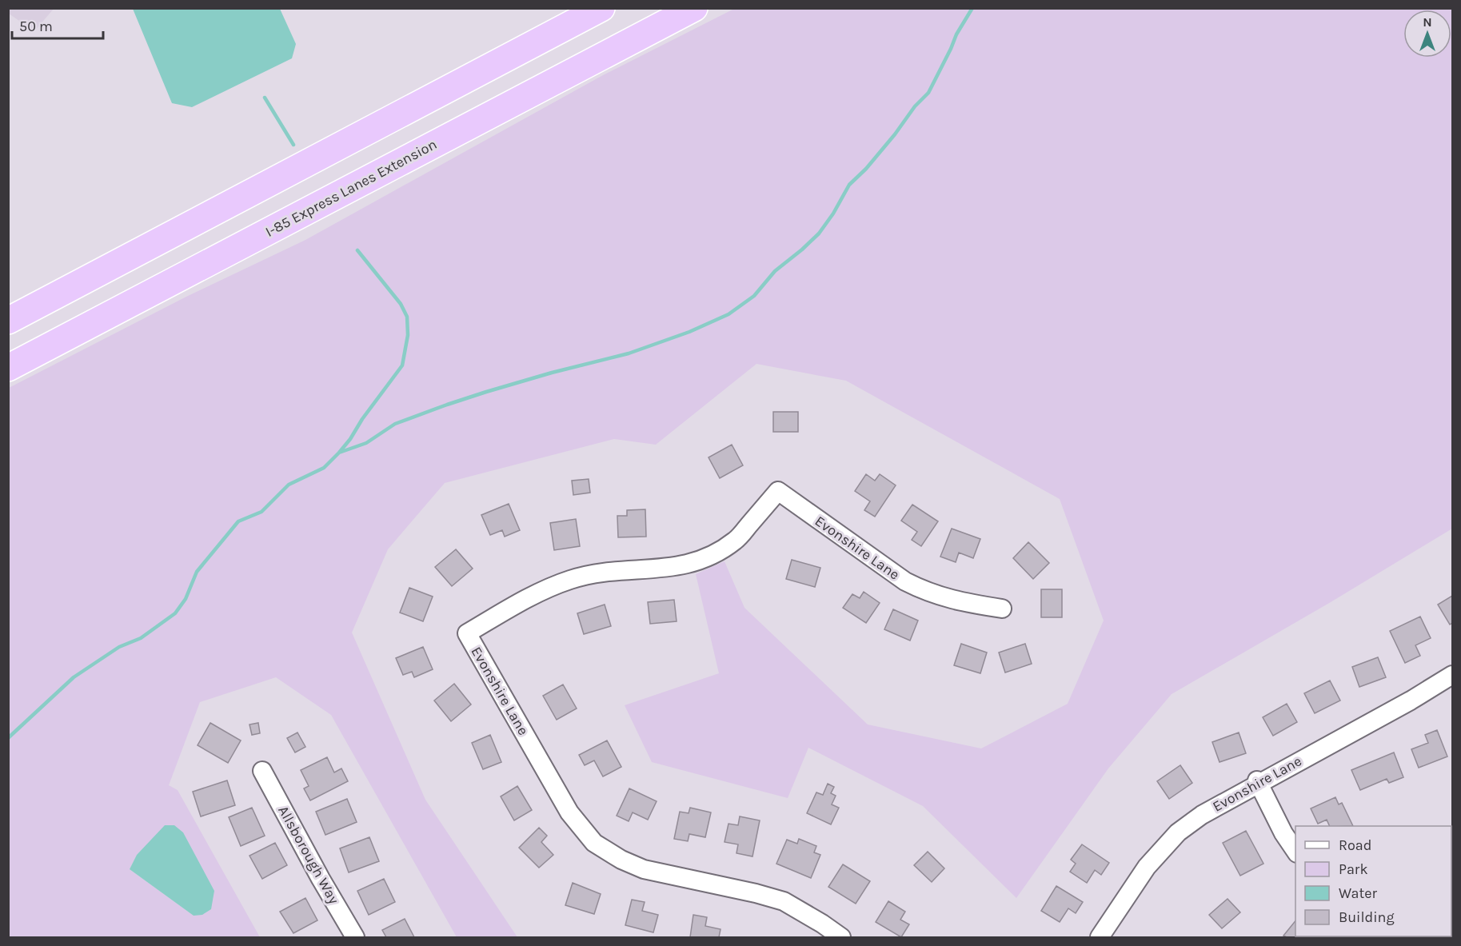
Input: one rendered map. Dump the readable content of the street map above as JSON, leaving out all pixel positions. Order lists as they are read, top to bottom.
{
  "streets": {
    "highway": ["I-85 Express Lanes Extension"],
    "street": ["Evonshire Lane", "Allsborough Way"]
  },
  "legend": [
    "Road",
    "Park",
    "Water",
    "Building"
  ],
  "scale_bar": "50 m",
  "north": "top"
}
